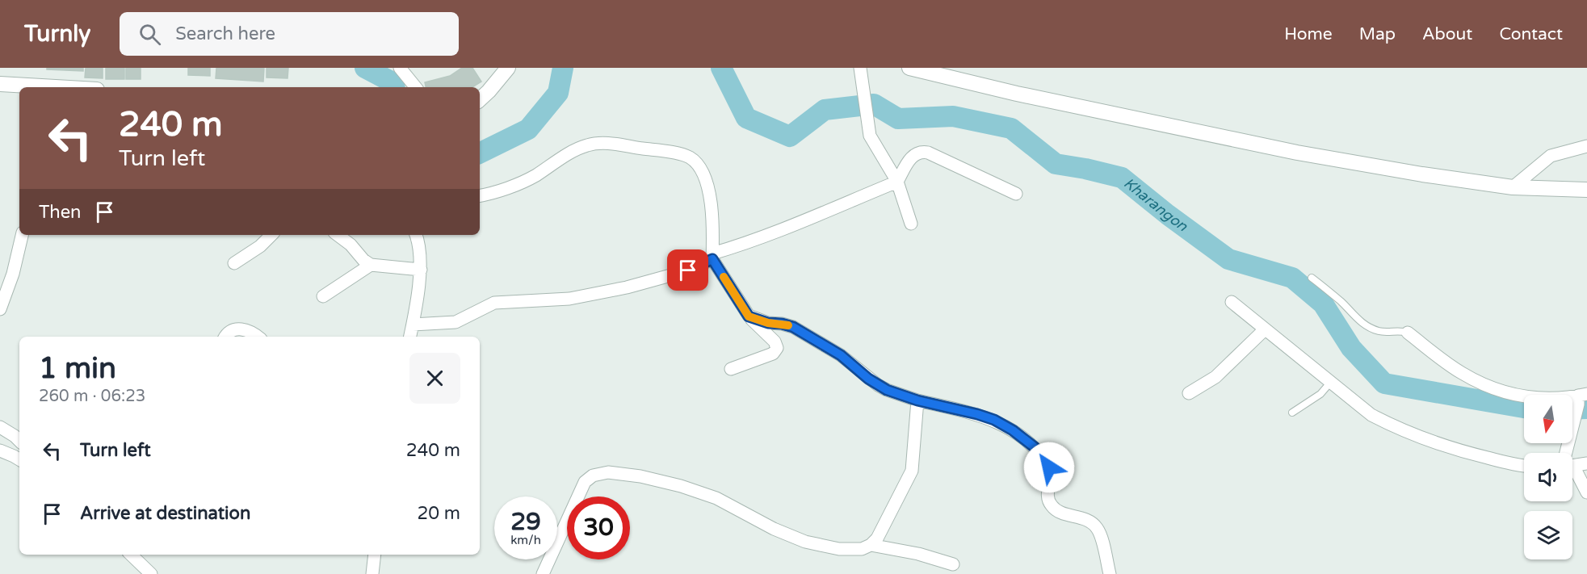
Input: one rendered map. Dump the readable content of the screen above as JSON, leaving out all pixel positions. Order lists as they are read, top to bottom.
{
  "water": ["Kharangon"],
  "north": "bottom",
  "page": {
    "header": "Turnly",
    "search": "Search here",
    "nav": [
      "Home",
      "Map",
      "About",
      "Contact"
    ],
    "turn": ["240 m", "Turn left"],
    "then": "Then",
    "heading": ["1 min", "260 m · 06:23"],
    "list": [
      {
        "name": "Turn left",
        "value": "240 m"
      },
      {
        "name": "Arrive at destination",
        "value": "20 m"
      }
    ],
    "speed": "29 km/h",
    "limit": "30"
  }
}
